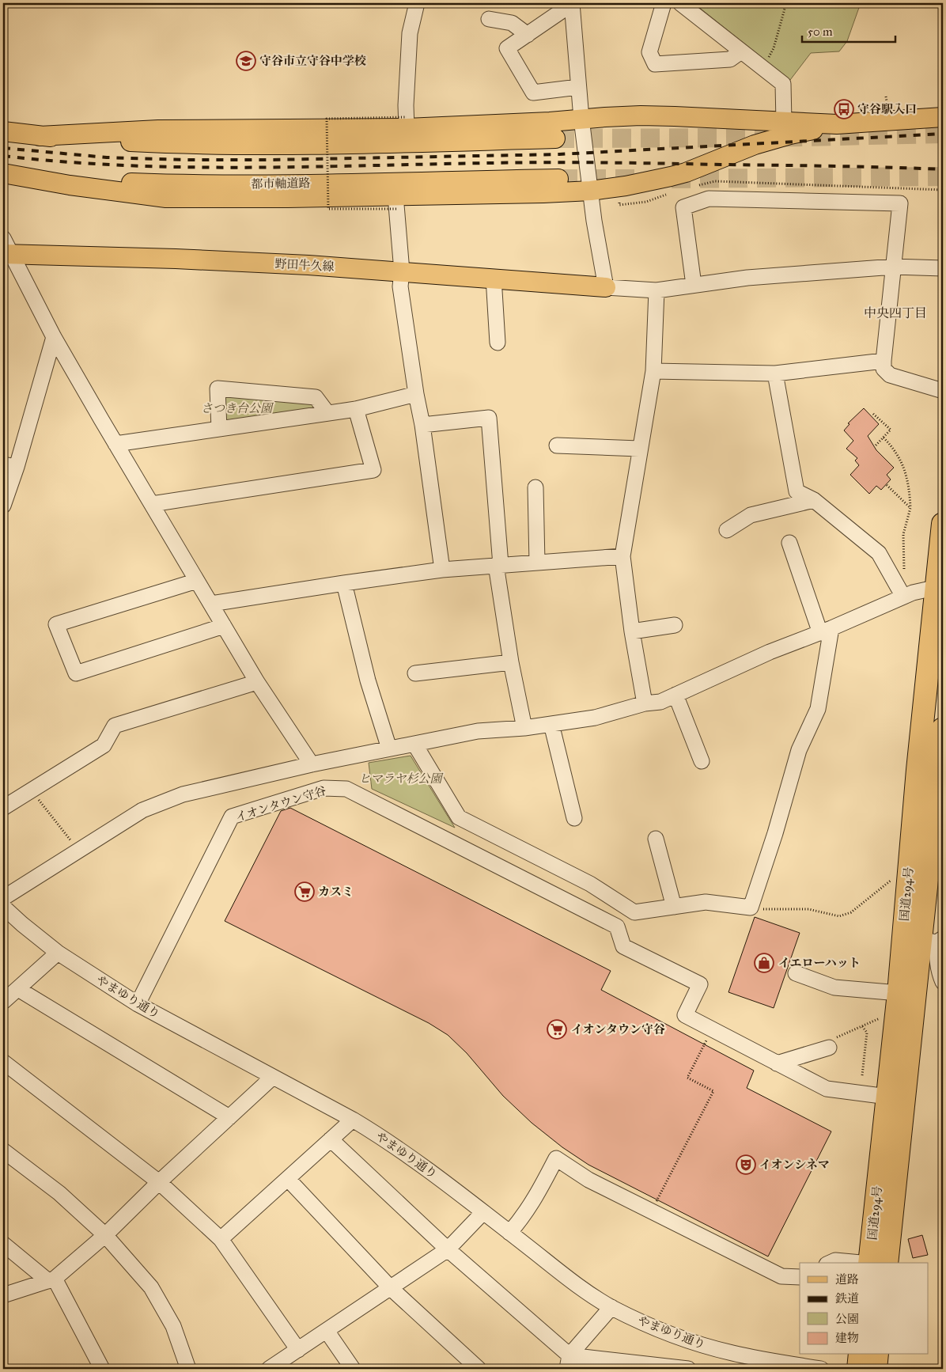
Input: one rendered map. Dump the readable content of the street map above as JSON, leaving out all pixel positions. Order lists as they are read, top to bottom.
{
  "streets": {
    "highway": ["国道294号"],
    "main road": ["都市軸道路", "野田牛久線"],
    "street": ["イオンタウン守谷", "やまゆり通り"]
  },
  "crossings": [
    ["イオンタウン守谷", "国道294号"],
    ["イオンタウン守谷", "やまゆり通り"]
  ],
  "districts": ["中央四丁目"],
  "parks": ["さつき台公園", "ヒマラヤ杉公園"],
  "places": {
    "school or university": ["守谷市立守谷中学校"],
    "bus stop": ["守谷駅入口"],
    "supermarket": ["カスミ", "イオンタウン守谷"],
    "shop": ["イエローハット"],
    "theatre": ["イオンシネマ"]
  },
  "legend": [
    "道路",
    "鉄道",
    "公園",
    "建物"
  ],
  "scale_bar": "50 m"
}
